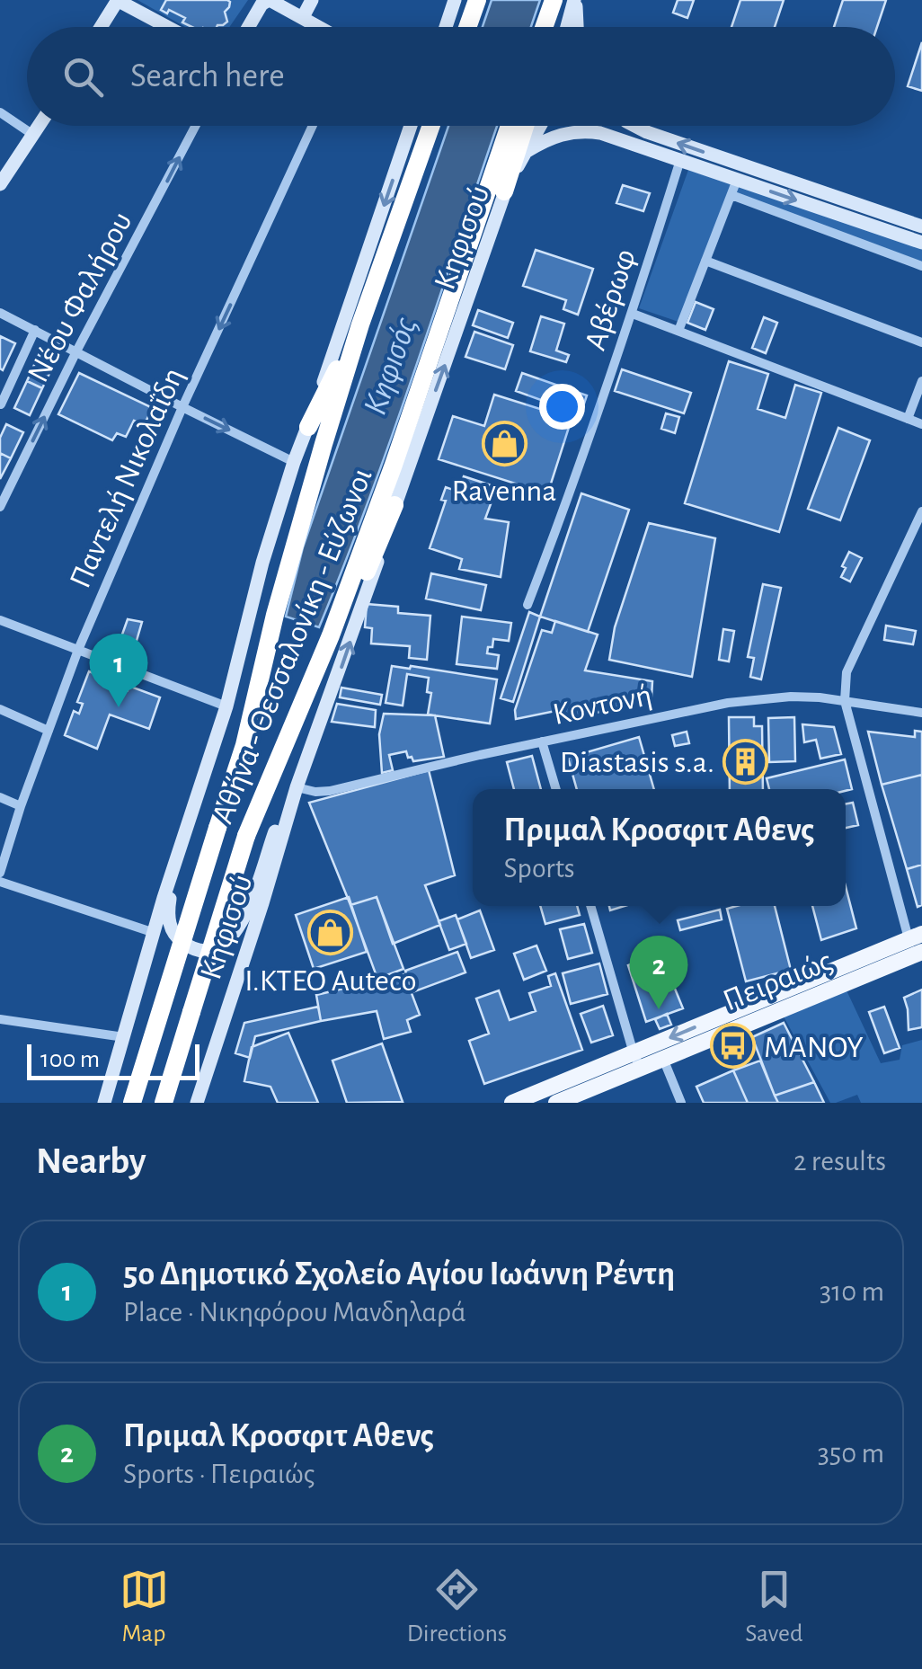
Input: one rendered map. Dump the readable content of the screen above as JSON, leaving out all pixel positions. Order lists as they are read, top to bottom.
{
  "streets": {
    "highway": ["Αθήνα - Θεσσαλονίκη - Εύζωνοι"],
    "main road": ["Κηφισού", "Πειραιώς"],
    "street": [
      "Νέου Φαλήρου",
      "Αβέρωφ",
      "Παντελή Νικολαΐδη",
      "Κοντονή"
    ]
  },
  "crossings": [
    ["Κηφισού", "Κοντονή"]
  ],
  "one_way": ["Νέου Φαλήρου", "Παντελή Νικολαΐδη"],
  "water": ["Κηφισός"],
  "places": {
    "shop": ["Ravenna", "Ι.ΚΤΕΟ Auteco"],
    "building": ["Diastasis s.a."],
    "bus stop": ["ΜΑΝΟΥ"]
  },
  "scale_bar": "100 m",
  "page": {
    "search": "Search here",
    "pins": ["1", "2"],
    "popup": ["Πριμαλ Κροσφιτ Αθενς", "Sports"],
    "scale": "100 m",
    "heading": ["Nearby", "2 results"],
    "list": [
      {
        "mark": "1",
        "name": "5ο Δημοτικό Σχολείο Αγίου Ιωάννη Ρέντη",
        "note": "Place · Νικηφόρου Μανδηλαρά",
        "value": "310 m"
      },
      {
        "mark": "2",
        "name": "Πριμαλ Κροσφιτ Αθενς",
        "note": "Sports · Πειραιώς",
        "value": "350 m"
      }
    ],
    "nav": ["Map", "Directions", "Saved"]
  }
}
